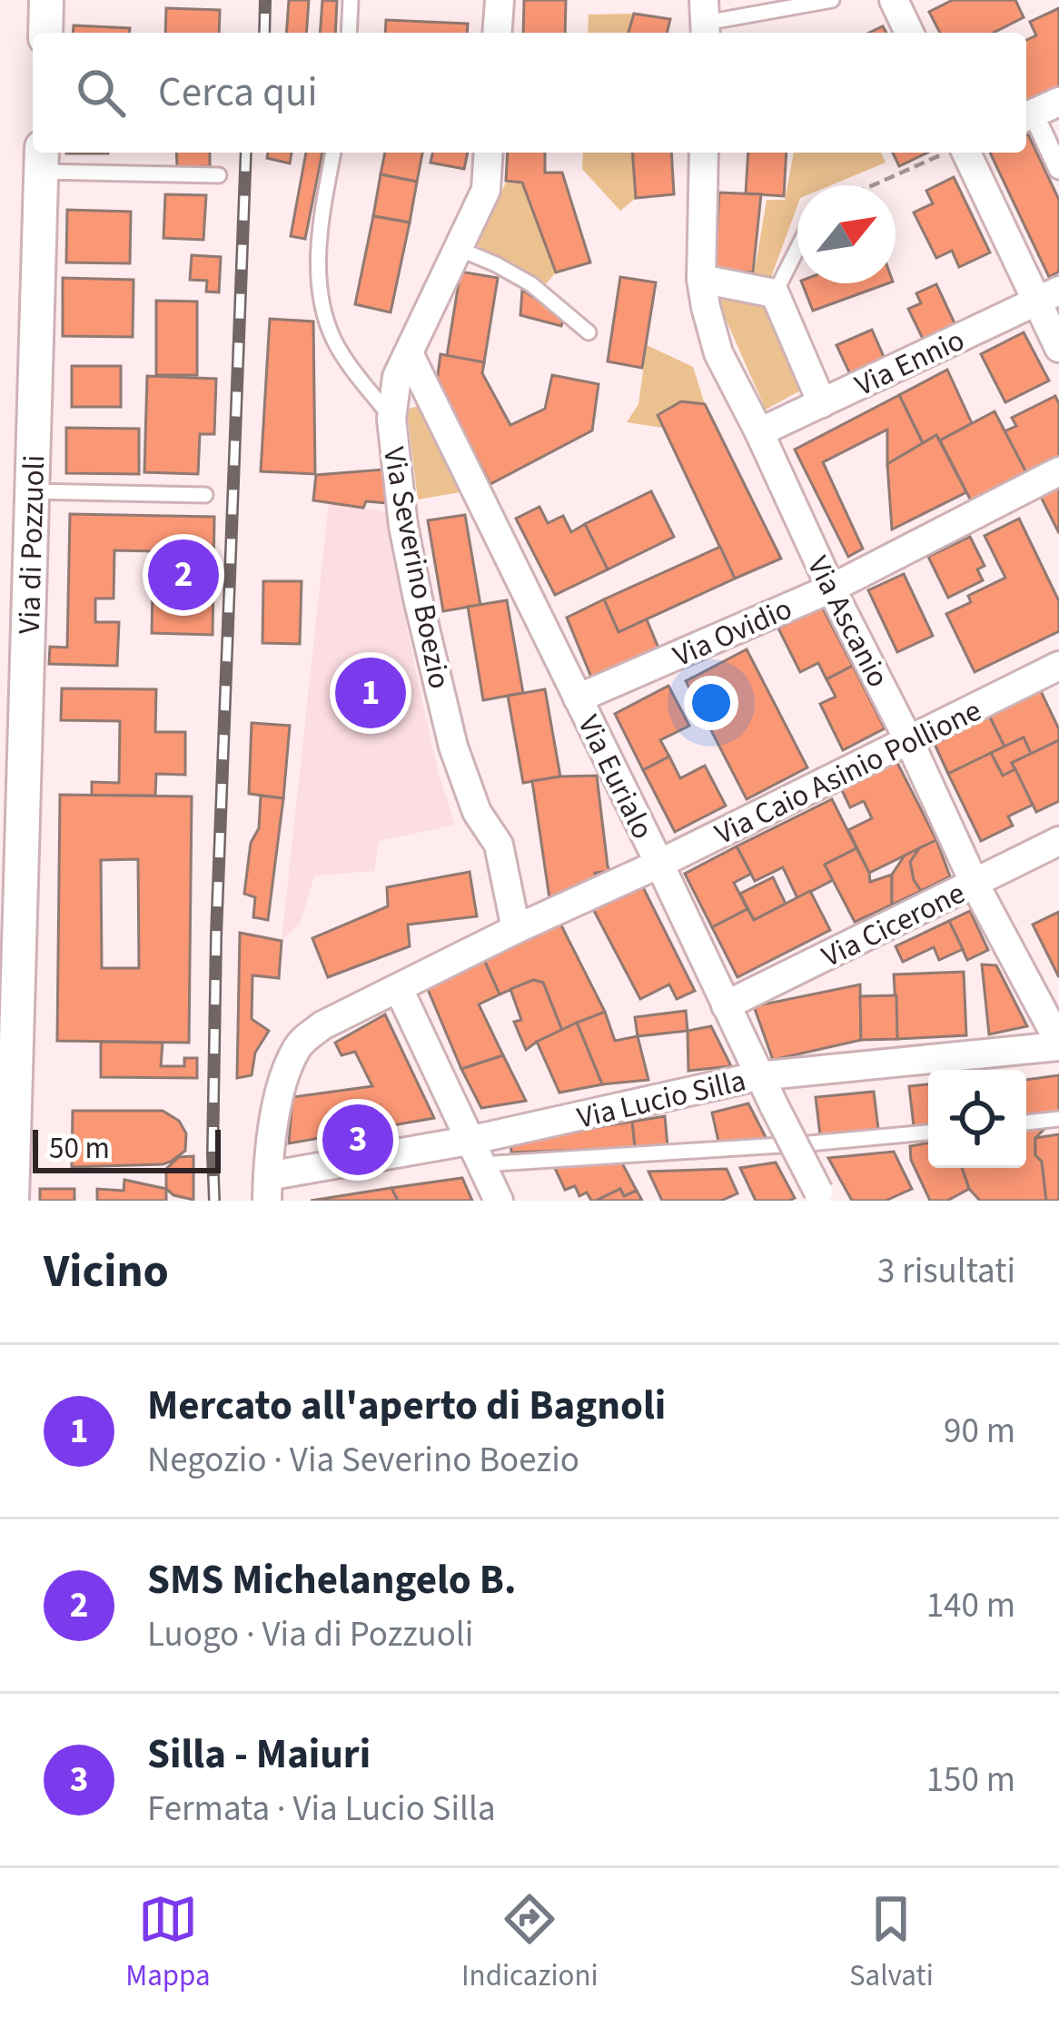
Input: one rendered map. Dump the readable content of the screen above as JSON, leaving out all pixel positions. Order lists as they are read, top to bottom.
{
  "streets": {
    "street": [
      "Via Ennio",
      "Via di Pozzuoli",
      "Via Severino Boezio",
      "Via Ascanio",
      "Via Ovidio",
      "Via Caio Asinio Pollione",
      "Via Eurialo",
      "Via Cicerone",
      "Via Lucio Silla"
    ]
  },
  "crossings": [
    ["Via Ennio", "Via Ascanio"],
    ["Via Severino Boezio", "Via Caio Asinio Pollione"],
    ["Via Severino Boezio", "Via Eurialo"],
    ["Via Ascanio", "Via Ovidio"],
    ["Via Ascanio", "Via Caio Asinio Pollione"],
    ["Via Ascanio", "Via Cicerone"],
    ["Via Ascanio", "Via Lucio Silla"],
    ["Via Ovidio", "Via Eurialo"],
    ["Via Caio Asinio Pollione", "Via Eurialo"],
    ["Via Caio Asinio Pollione", "Via Lucio Silla"],
    ["Via Eurialo", "Via Cicerone"],
    ["Via Eurialo", "Via Lucio Silla"]
  ],
  "scale_bar": "50 m",
  "north": "top right",
  "page": {
    "search": "Cerca qui",
    "pins": ["2", "1", "3"],
    "scale": "50 m",
    "heading": ["Vicino", "3 risultati"],
    "list": [
      {
        "mark": "1",
        "name": "Mercato all'aperto di Bagnoli",
        "note": "Negozio · Via Severino Boezio",
        "value": "90 m"
      },
      {
        "mark": "2",
        "name": "SMS Michelangelo B.",
        "note": "Luogo · Via di Pozzuoli",
        "value": "140 m"
      },
      {
        "mark": "3",
        "name": "Silla - Maiuri",
        "note": "Fermata · Via Lucio Silla",
        "value": "150 m"
      }
    ],
    "nav": ["Mappa", "Indicazioni", "Salvati"]
  }
}
